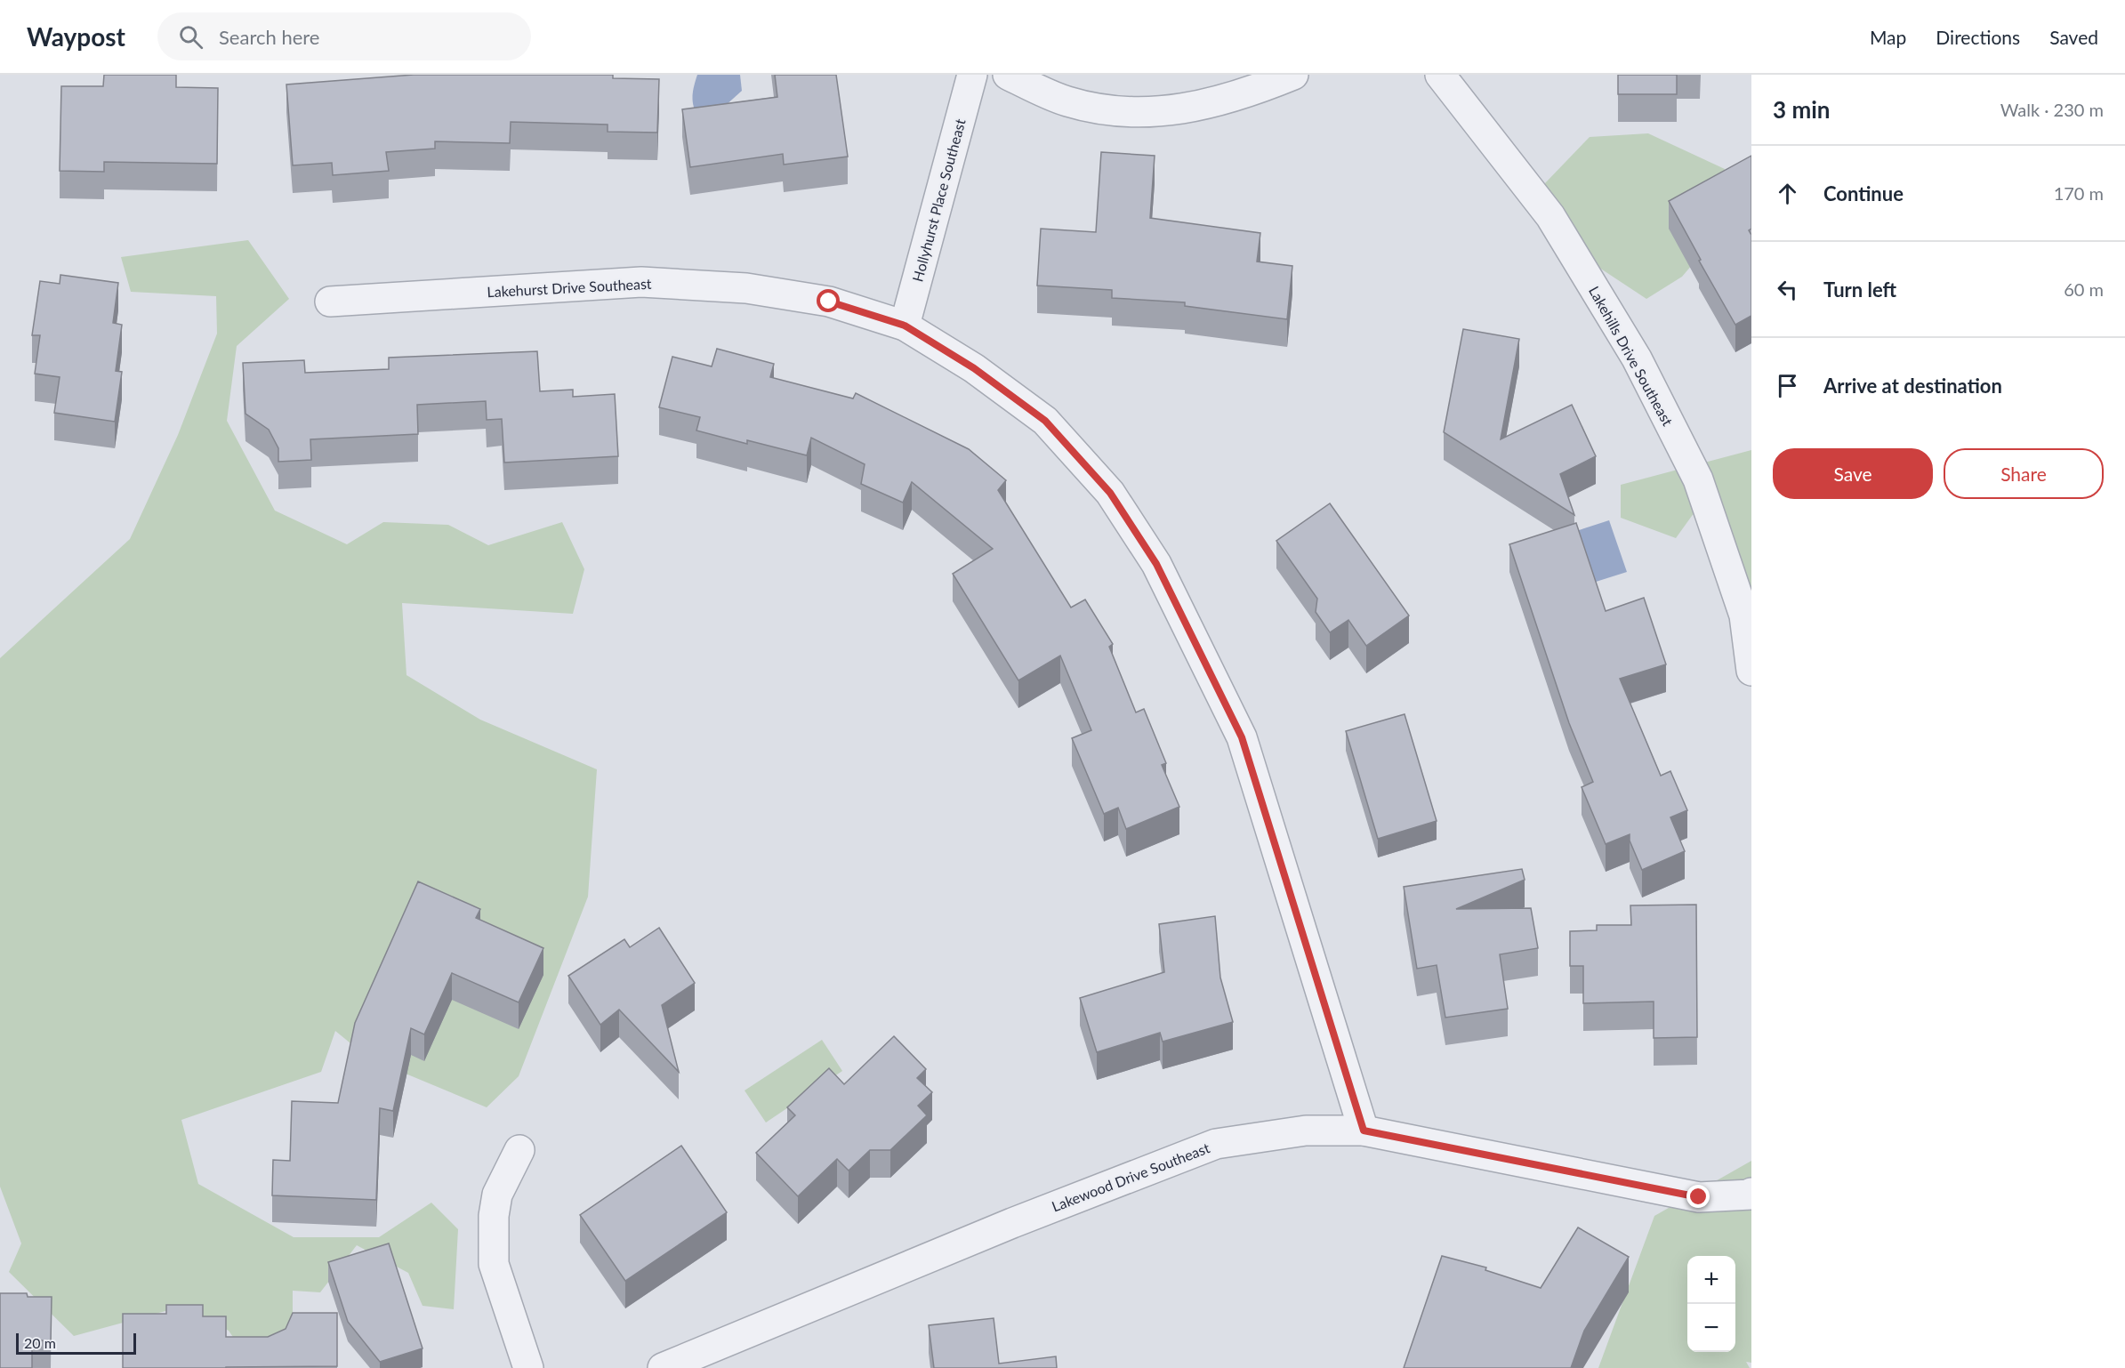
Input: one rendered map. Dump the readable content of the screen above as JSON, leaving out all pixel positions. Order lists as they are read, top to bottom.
{
  "streets": {
    "street": [
      "Hollyhurst Place Southeast",
      "Lakehurst Drive Southeast",
      "Lakehills Drive Southeast",
      "Lakewood Drive Southeast"
    ]
  },
  "crossings": [
    ["Hollyhurst Place Southeast", "Lakehurst Drive Southeast"],
    ["Lakehurst Drive Southeast", "Lakewood Drive Southeast"]
  ],
  "scale_bar": "20 m",
  "page": {
    "header": "Waypost",
    "search": "Search here",
    "nav": ["Map", "Directions", "Saved"],
    "heading": ["3 min", "Walk · 230 m"],
    "list": [
      ["Continue", "170 m"],
      ["Turn left", "60 m"],
      "Arrive at destination"
    ],
    "buttons": ["Save", "Share"],
    "map_buttons": ["+", "−"],
    "scale": "20 m"
  }
}
